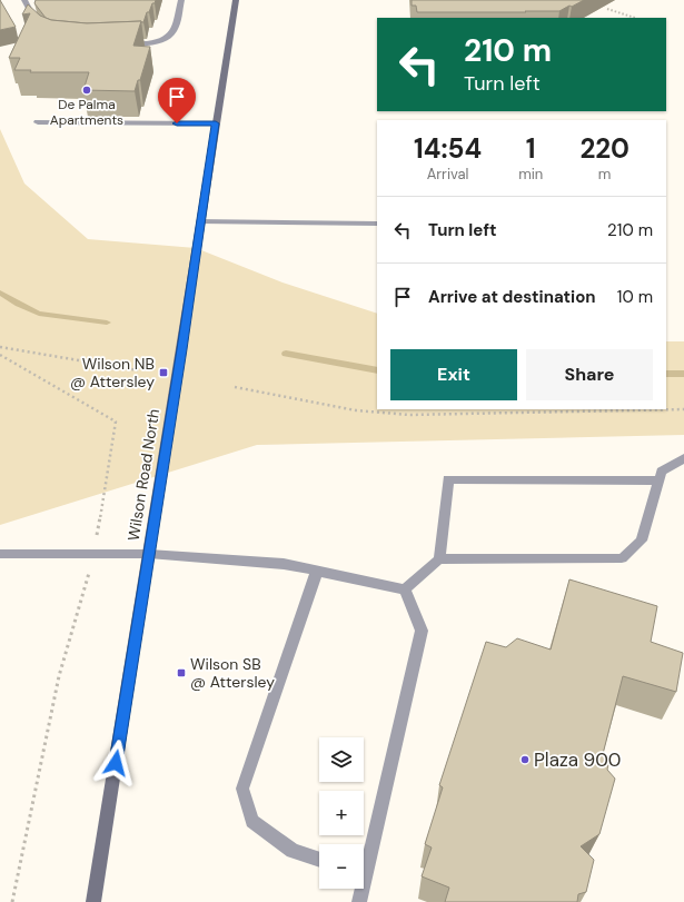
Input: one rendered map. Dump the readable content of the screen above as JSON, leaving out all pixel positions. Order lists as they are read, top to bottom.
{
  "streets": {
    "main road": ["Wilson Road North"]
  },
  "places": {
    "other": ["De Palma Apartments", "Plaza 900"],
    "transit": ["Wilson NB @ Attersley", "Wilson SB @ Attersley"]
  },
  "page": {
    "turn": ["210 m", "Turn left"],
    "eta": [
      "14:54",
      "Arrival",
      "1",
      "min",
      "220",
      "m"
    ],
    "list": [
      {
        "name": "Turn left",
        "value": "210 m"
      },
      {
        "name": "Arrive at destination",
        "value": "10 m"
      }
    ],
    "buttons": ["Exit", "Share"],
    "map_buttons": ["+", "−"]
  }
}
